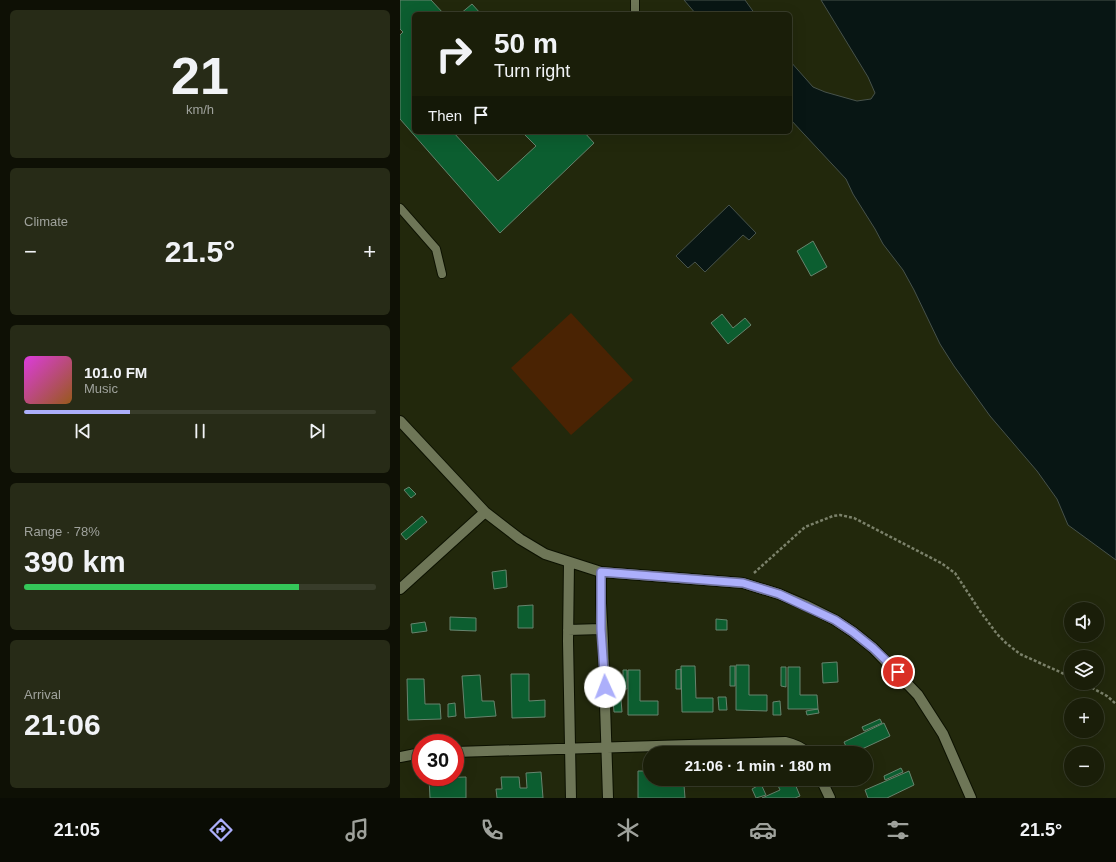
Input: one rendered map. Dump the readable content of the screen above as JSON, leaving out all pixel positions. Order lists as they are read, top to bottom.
{
  "page": {
    "tile": [
      ["21", "km/h"],
      "Climate",
      ["Range · 78%", "390 km"],
      ["Arrival", "21:06"]
    ],
    "turn": ["50 m", "Turn right"],
    "then": "Then",
    "heat": ["−", "21.5°", "+"],
    "song": ["101.0 FM", "Music"],
    "map_buttons": ["+", "−"],
    "limit": "30",
    "trip": "21:06 · 1 min · 180 m",
    "tabs": ["21:05", "21.5°"]
  }
}
